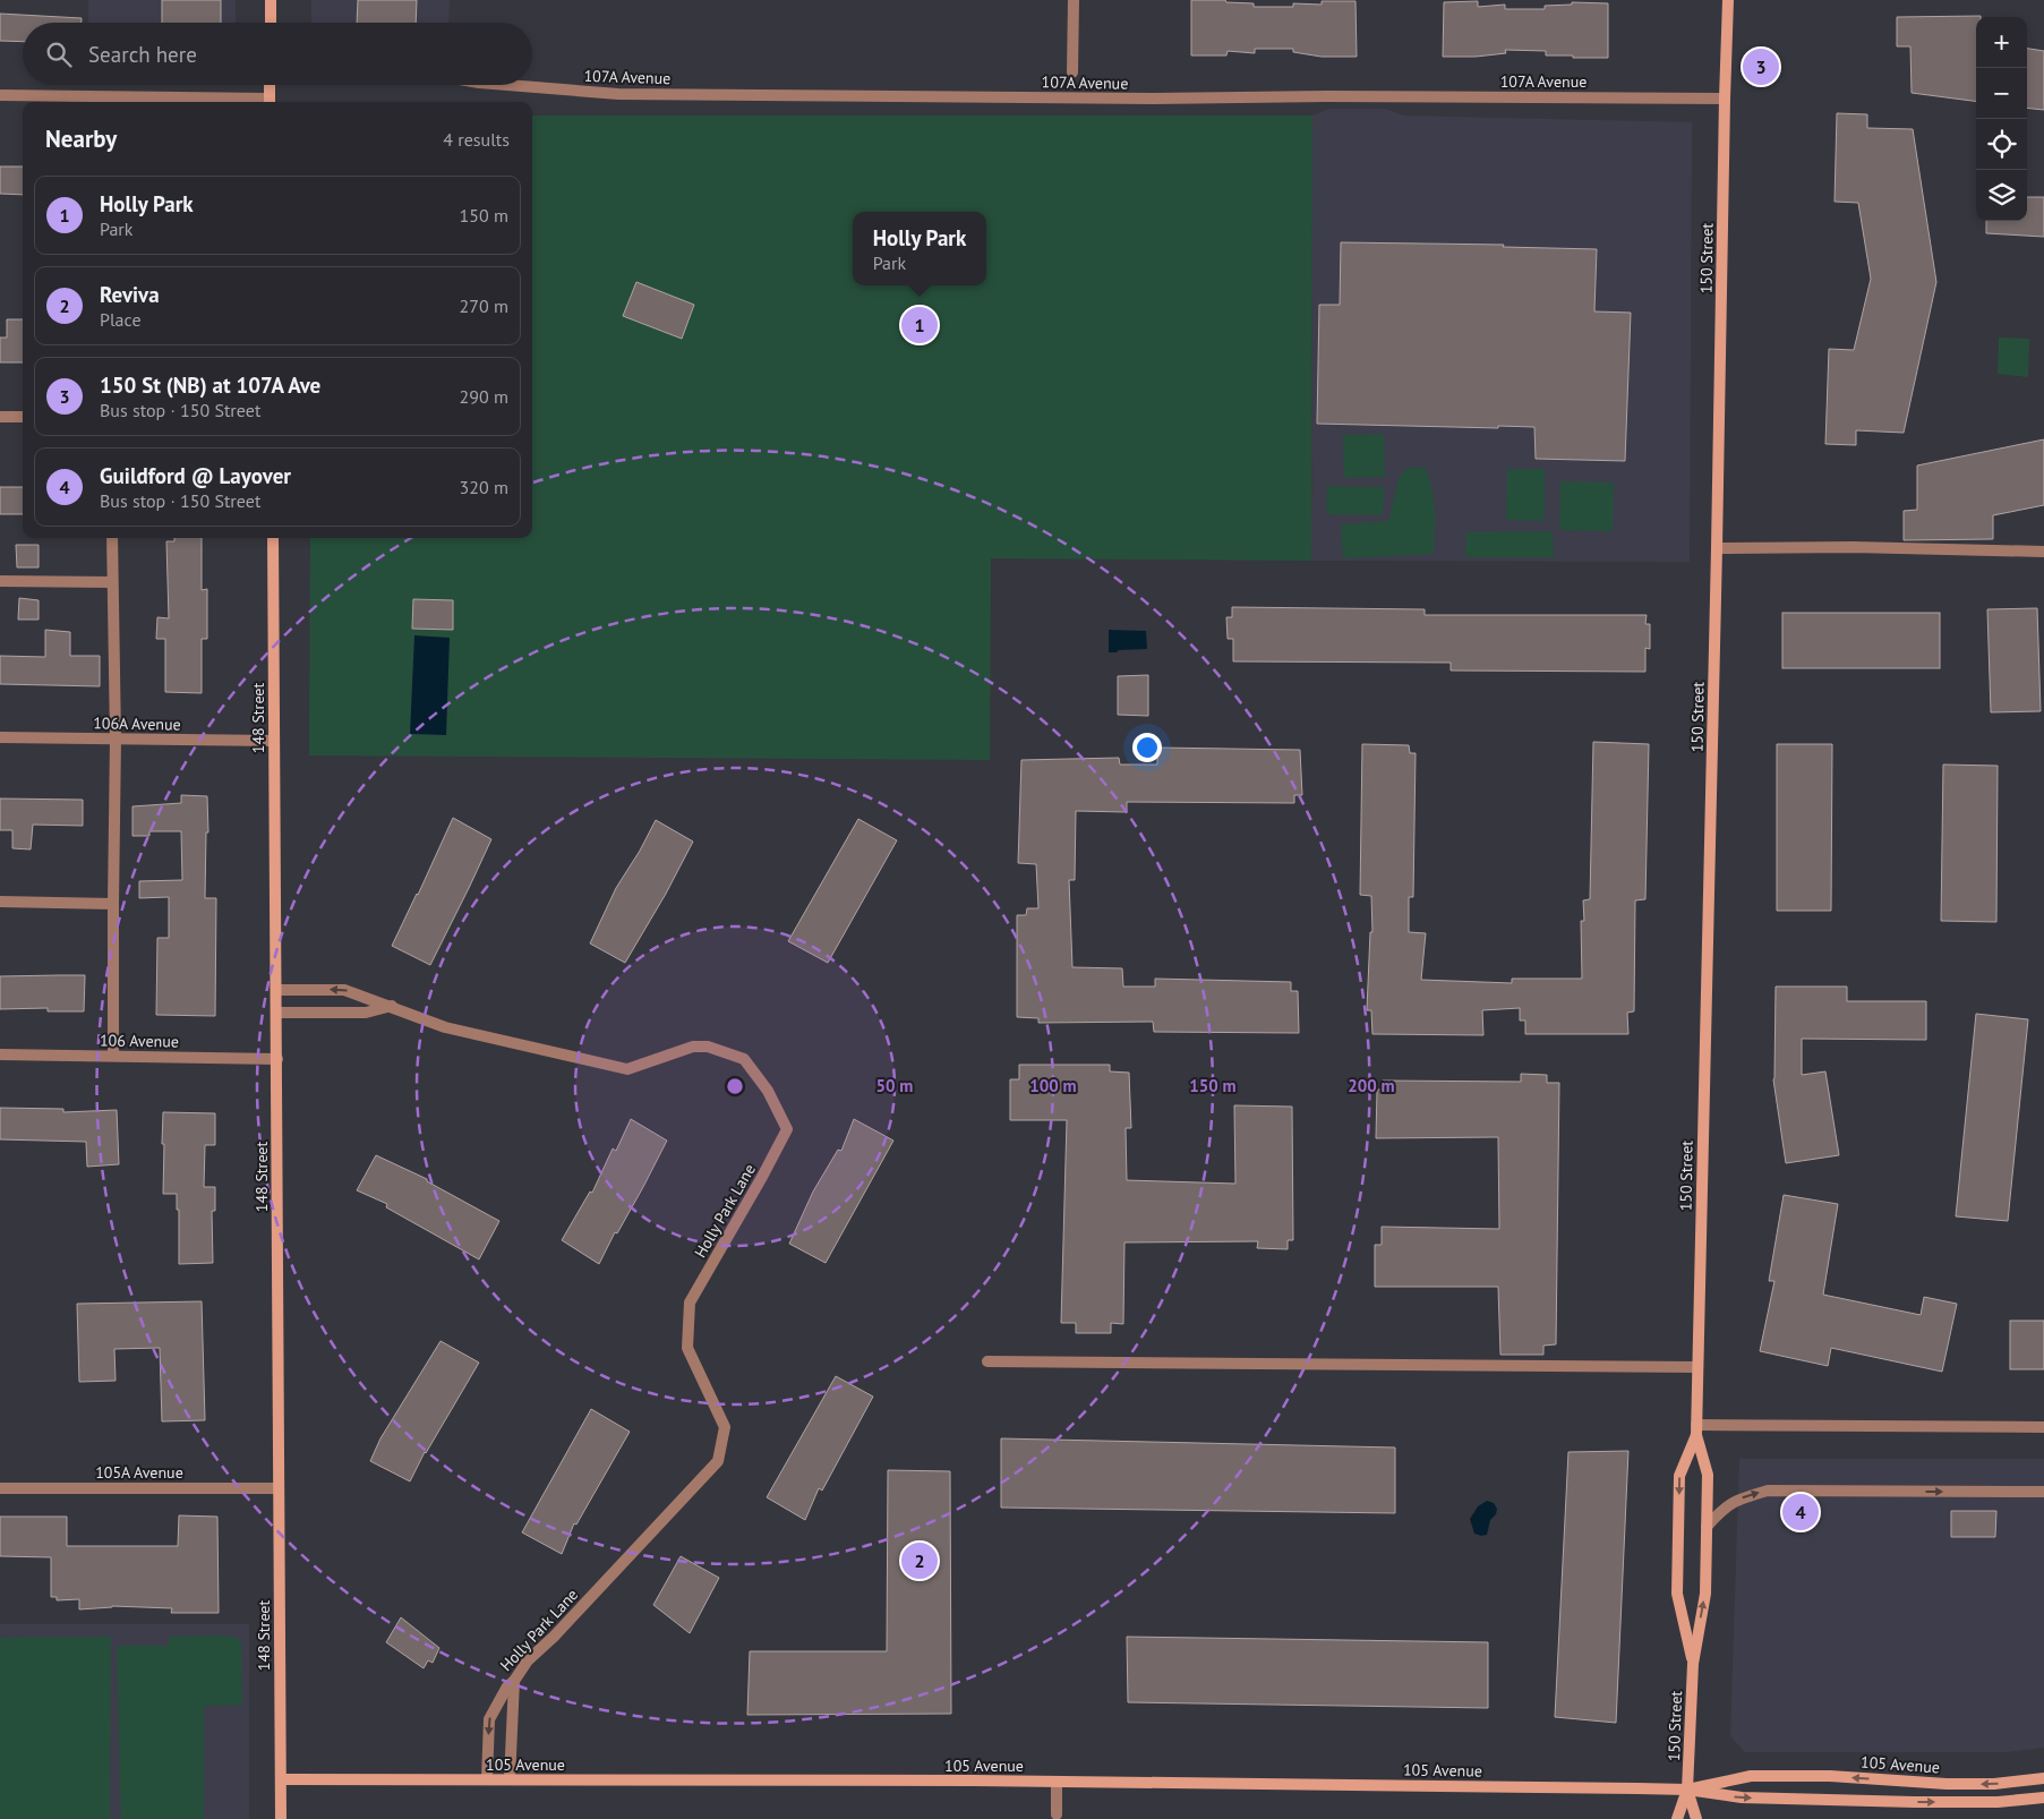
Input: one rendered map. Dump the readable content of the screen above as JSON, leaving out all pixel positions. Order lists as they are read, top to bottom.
{
  "streets": {
    "main road": ["150 Street", "148 Street", "105 Avenue"],
    "street": [
      "107A Avenue",
      "106A Avenue",
      "106 Avenue",
      "Holly Park Lane",
      "105A Avenue"
    ]
  },
  "crossings": [
    ["107A Avenue", "150 Street"],
    ["150 Street", "105 Avenue"],
    ["148 Street", "106A Avenue"],
    ["148 Street", "106 Avenue"],
    ["148 Street", "Holly Park Lane"],
    ["148 Street", "105A Avenue"],
    ["148 Street", "105 Avenue"],
    ["Holly Park Lane", "105 Avenue"]
  ],
  "page": {
    "map_buttons": ["+", "−"],
    "search": "Search here",
    "pins": [
      "3",
      "1",
      "4",
      "2"
    ],
    "heading": ["Nearby", "4 results"],
    "list": [
      {
        "mark": "1",
        "name": "Holly Park",
        "note": "Park",
        "value": "150 m"
      },
      {
        "mark": "2",
        "name": "Reviva",
        "note": "Place",
        "value": "270 m"
      },
      {
        "mark": "3",
        "name": "150 St (NB) at 107A Ave",
        "note": "Bus stop · 150 Street",
        "value": "290 m"
      },
      {
        "mark": "4",
        "name": "Guildford @ Layover",
        "note": "Bus stop · 150 Street",
        "value": "320 m"
      }
    ],
    "popup": ["Holly Park", "Park"]
  },
  "rings": [
    "50 m",
    "100 m",
    "150 m",
    "200 m"
  ]
}
